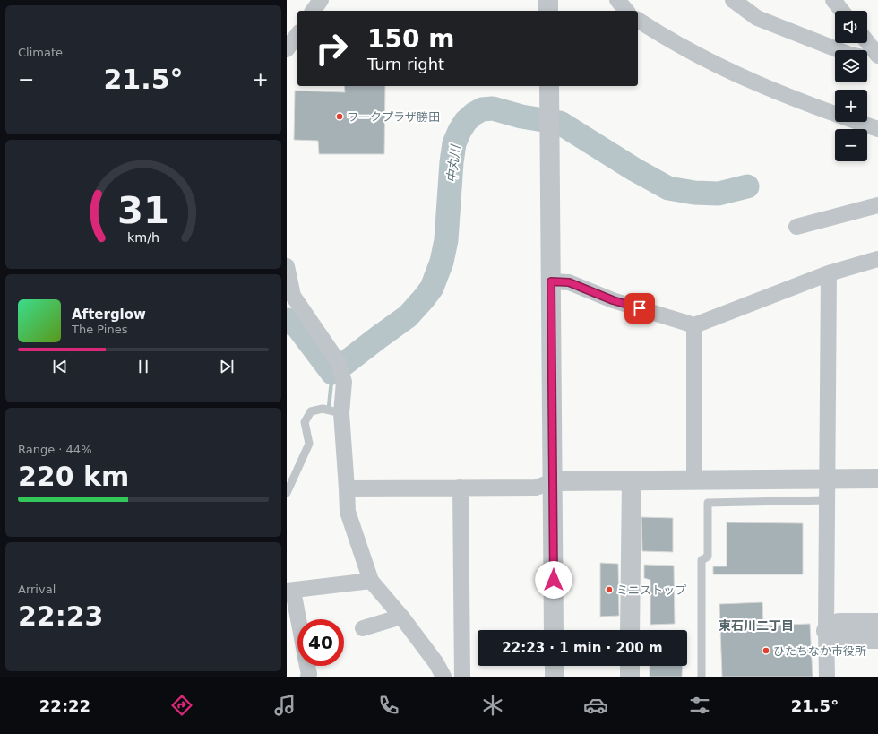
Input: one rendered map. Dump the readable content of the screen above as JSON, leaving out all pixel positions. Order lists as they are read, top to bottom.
{
  "districts": ["東石川二丁目"],
  "water": ["中丸川"],
  "places": ["ワークプラザ勝田", "ミニストップ", "ひたちなか市役所"],
  "page": {
    "tile": [
      "Climate",
      ["Range · 44%", "220 km"],
      ["Arrival", "22:23"]
    ],
    "map_buttons": ["+", "−"],
    "turn": ["150 m", "Turn right"],
    "heat": ["−", "21.5°", "+"],
    "song": ["Afterglow", "The Pines"],
    "limit": "40",
    "trip": "22:23 · 1 min · 200 m",
    "tabs": ["22:22", "21.5°"],
    "gauge": ["31", "km/h"]
  }
}
